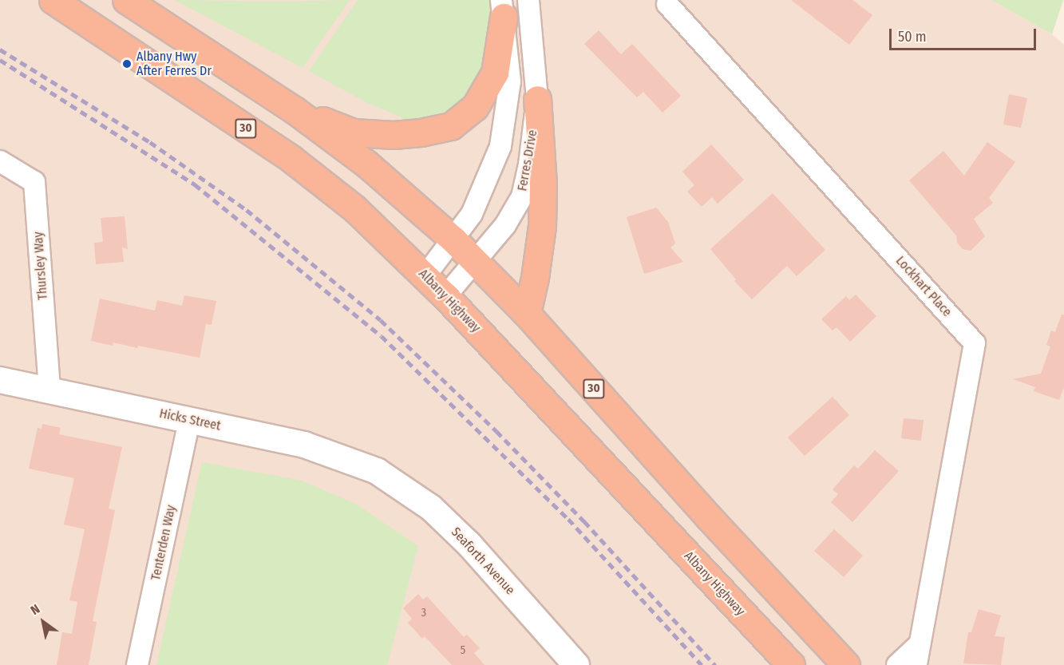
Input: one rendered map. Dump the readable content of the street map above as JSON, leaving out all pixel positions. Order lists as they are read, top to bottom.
{
  "streets": {
    "highway": ["30", "Albany Highway"],
    "street": [
      "Ferres Drive",
      "Thursley Way",
      "Lockhart Place",
      "Hicks Street",
      "Tenterden Way",
      "Seaforth Avenue"
    ]
  },
  "crossings": [
    ["30", "Ferres Drive"],
    ["Ferres Drive", "Albany Highway"],
    ["Thursley Way", "Hicks Street"],
    ["Hicks Street", "Tenterden Way"],
    ["Hicks Street", "Seaforth Avenue"]
  ],
  "places": ["Albany Hwy After Ferres Dr"],
  "house_numbers": ["3", "5"],
  "scale_bar": "50 m",
  "north": "top left"
}
